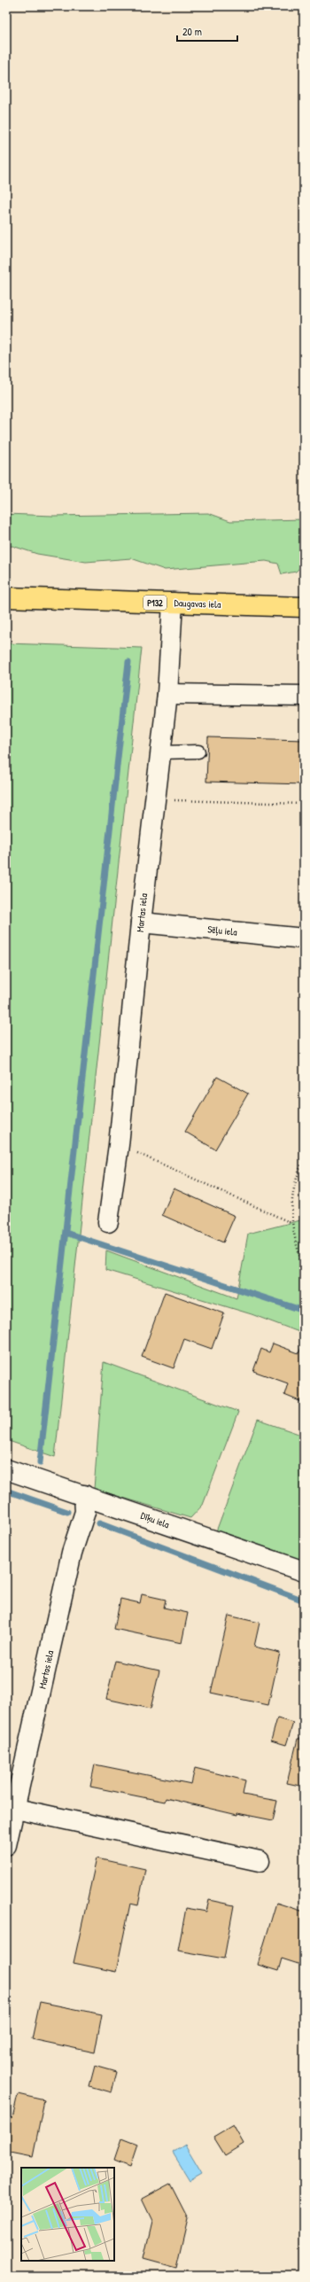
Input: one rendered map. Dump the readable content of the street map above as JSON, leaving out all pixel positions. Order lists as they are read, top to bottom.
{
  "streets": {
    "main road": ["P132", "Daugavas iela"],
    "street": ["Martas iela", "Sēļu iela", "Dīķu iela"]
  },
  "crossings": [
    ["Daugavas iela", "Martas iela"],
    ["Martas iela", "Sēļu iela"],
    ["Martas iela", "Dīķu iela"]
  ],
  "scale_bar": "20 m"
}
